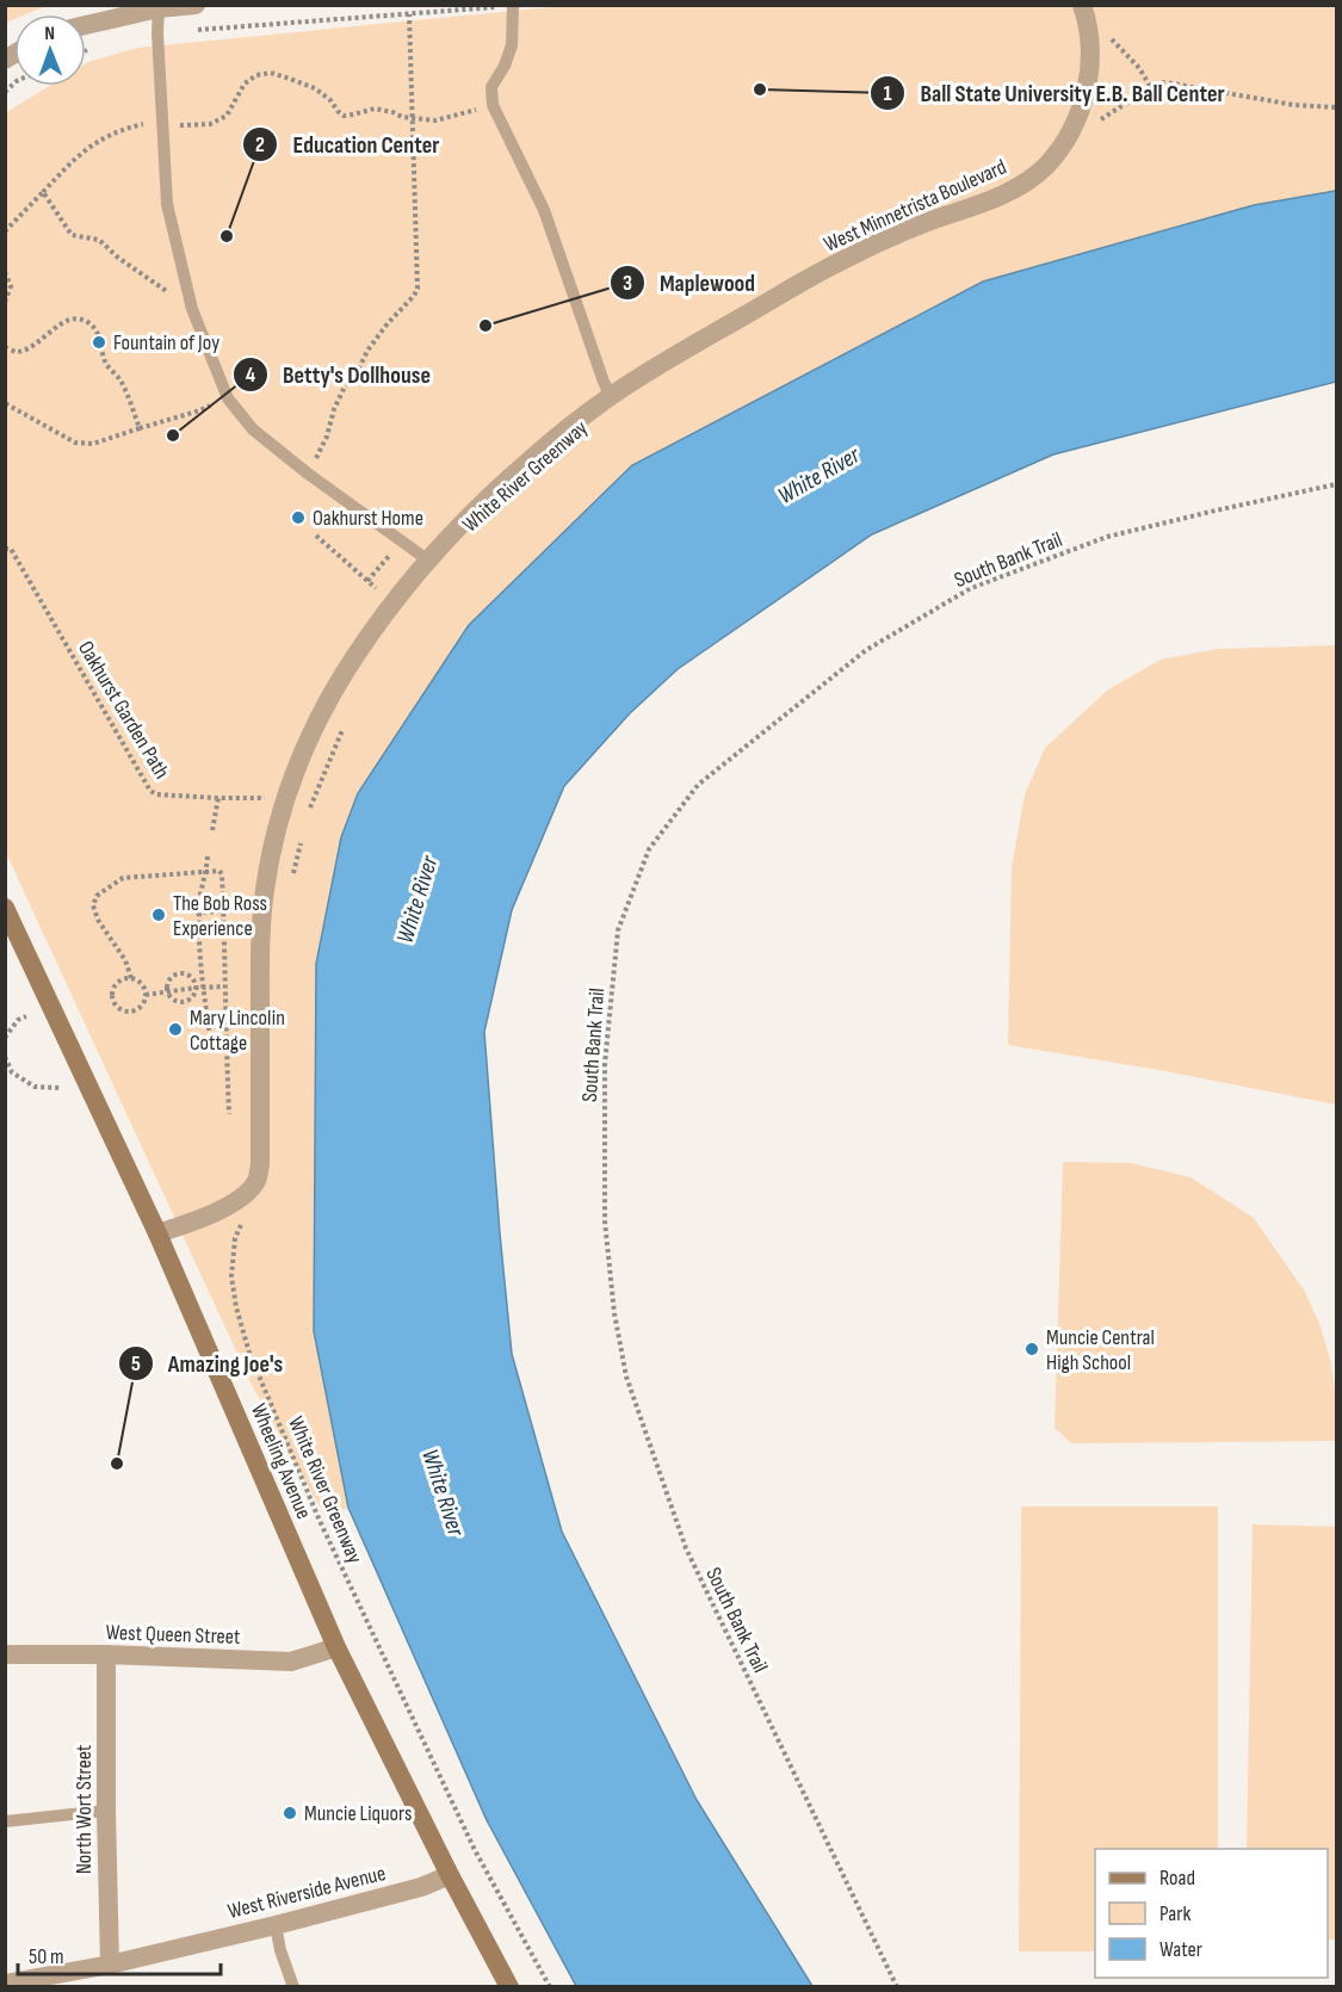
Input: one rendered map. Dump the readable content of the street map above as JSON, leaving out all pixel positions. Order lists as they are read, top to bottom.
{
  "streets": {
    "main road": ["Wheeling Avenue"],
    "street": [
      "West Minnetrista Boulevard",
      "West Queen Street",
      "North Wort Street",
      "West Riverside Avenue"
    ],
    "path": ["White River Greenway", "South Bank Trail", "Oakhurst Garden Path"]
  },
  "crossings": [
    ["West Minnetrista Boulevard", "Wheeling Avenue"],
    ["Wheeling Avenue", "West Queen Street"],
    ["Wheeling Avenue", "West Riverside Avenue"],
    ["West Queen Street", "North Wort Street"],
    ["North Wort Street", "West Riverside Avenue"]
  ],
  "water": ["White River"],
  "places": [
    "Ball State University E.B. Ball Center",
    "Education Center",
    "Maplewood",
    "Fountain of Joy",
    "Betty's Dollhouse",
    "Oakhurst Home",
    "The Bob Ross Experience",
    "Mary Lincolin Cottage",
    "Muncie Central High School",
    "Amazing Joe's",
    "Muncie Liquors"
  ],
  "legend": ["Road", "Park", "Water"],
  "scale_bar": "50 m",
  "north": "top"
}
